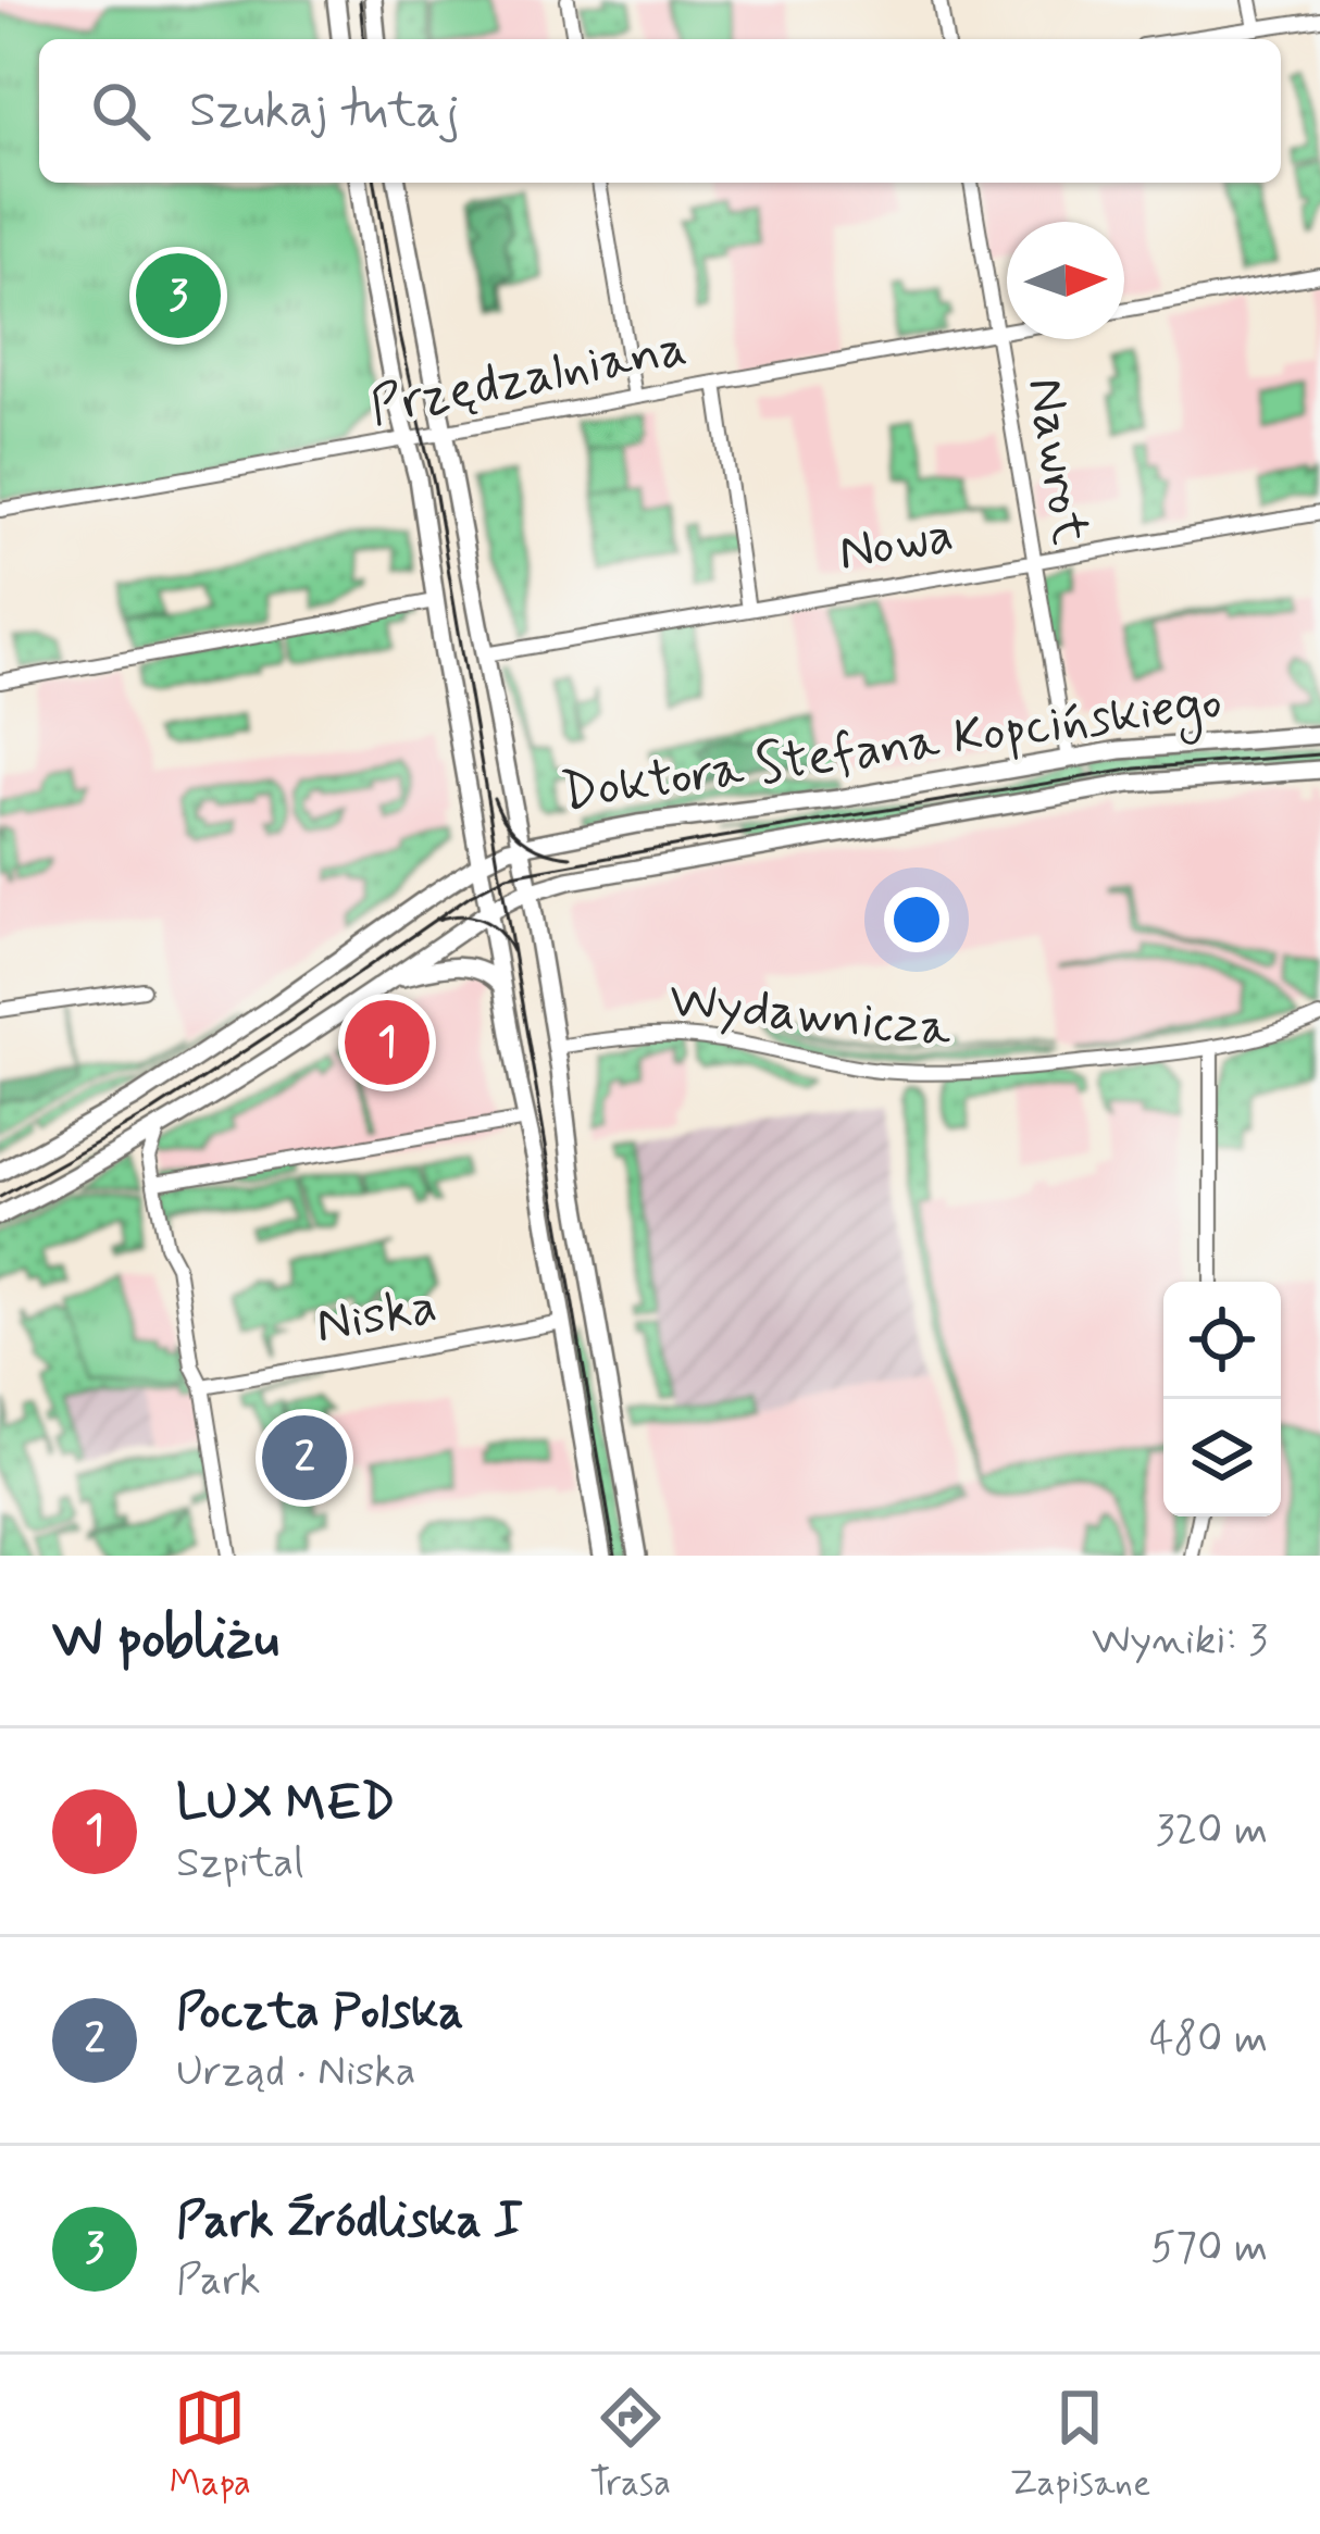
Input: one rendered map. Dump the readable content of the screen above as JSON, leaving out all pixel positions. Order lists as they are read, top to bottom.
{
  "streets": {
    "main road": ["Doktora Stefana Kopcińskiego"],
    "street": [
      "Przędzalniana",
      "Nawrot",
      "Nowa",
      "Wydawnicza",
      "Niska"
    ]
  },
  "crossings": [
    ["Przędzalniana", "Nawrot"],
    ["Nawrot", "Nowa"],
    ["Nawrot", "Doktora Stefana Kopcińskiego"]
  ],
  "north": "right",
  "page": {
    "search": "Szukaj tutaj",
    "pins": ["3", "1", "2"],
    "heading": ["W pobliżu", "Wyniki: 3"],
    "list": [
      {
        "mark": "1",
        "name": "LUX MED",
        "note": "Szpital",
        "value": "320 m"
      },
      {
        "mark": "2",
        "name": "Poczta Polska",
        "note": "Urząd · Niska",
        "value": "480 m"
      },
      {
        "mark": "3",
        "name": "Park Źródliska I",
        "note": "Park",
        "value": "570 m"
      }
    ],
    "nav": ["Mapa", "Trasa", "Zapisane"]
  }
}
